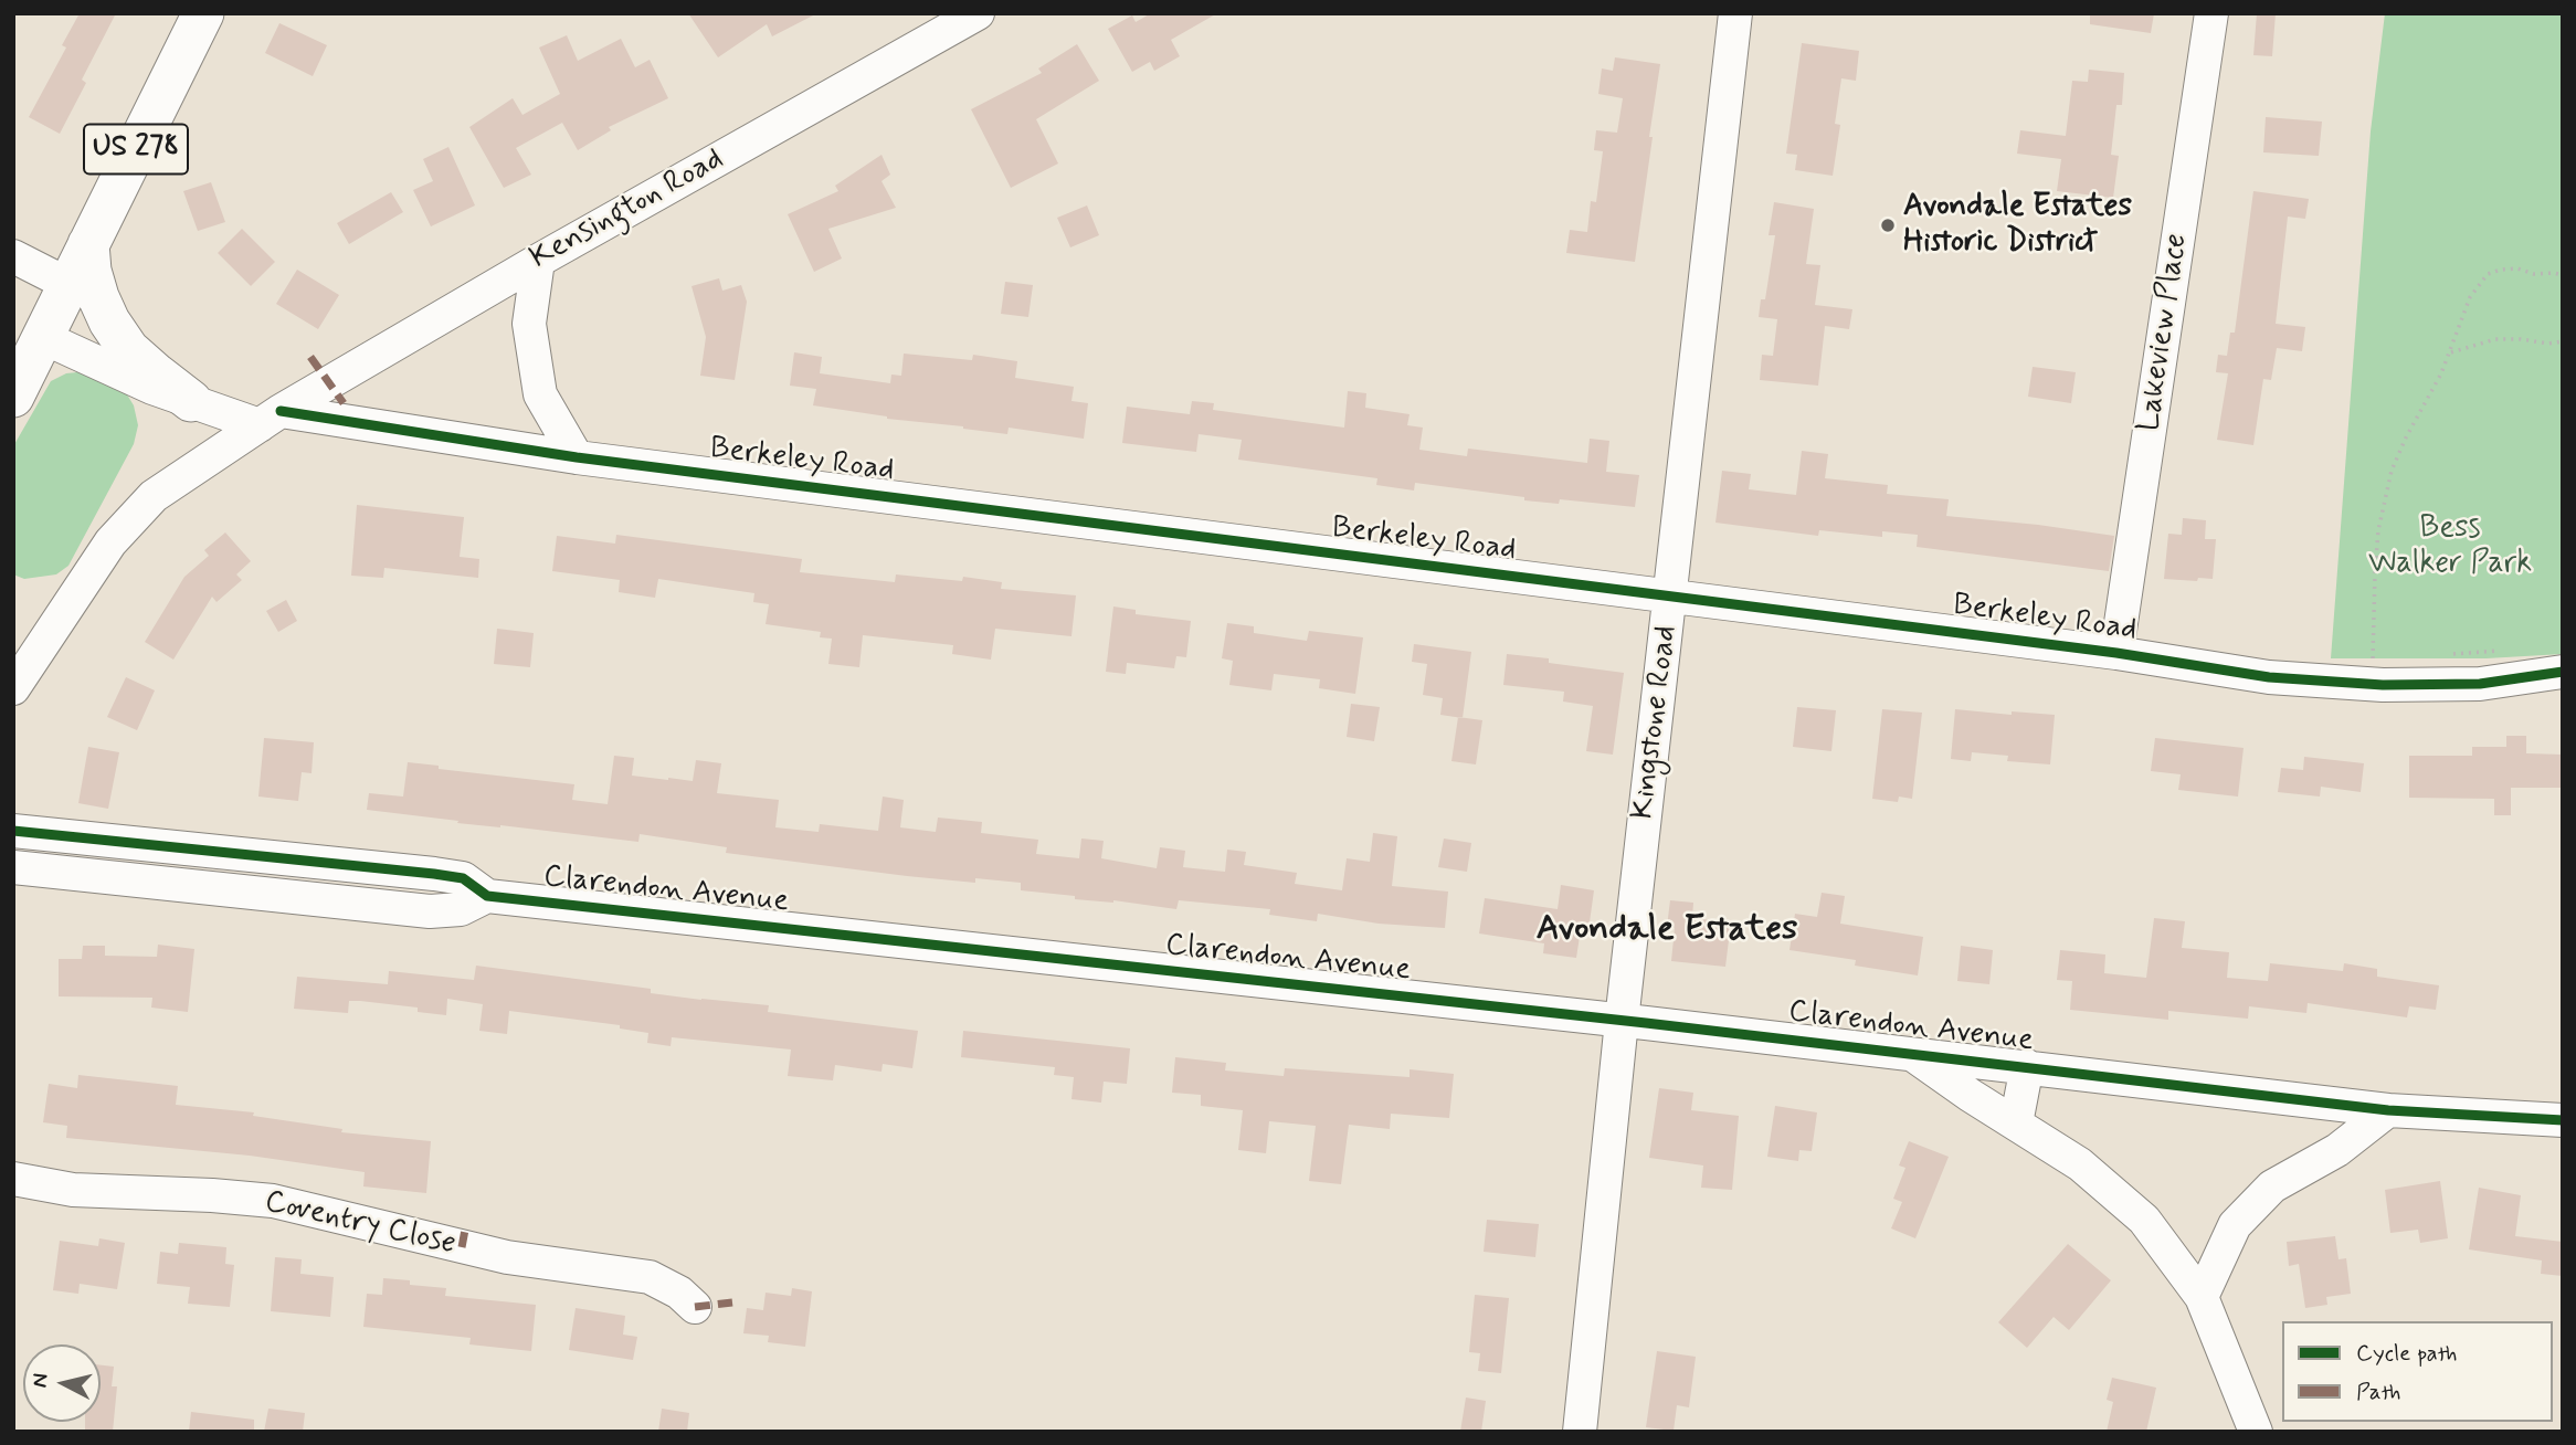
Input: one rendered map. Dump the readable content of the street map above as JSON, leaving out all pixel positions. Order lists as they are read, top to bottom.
{
  "streets": {
    "main road": ["US 278"],
    "street": [
      "Kensington Road",
      "Lakeview Place",
      "Berkeley Road",
      "Kingstone Road",
      "Clarendon Avenue",
      "Coventry Close"
    ]
  },
  "crossings": [
    ["US 278", "Berkeley Road"],
    ["Kensington Road", "Berkeley Road"],
    ["Lakeview Place", "Berkeley Road"],
    ["Berkeley Road", "Kingstone Road"],
    ["Kingstone Road", "Clarendon Avenue"]
  ],
  "districts": ["Avondale Estates"],
  "parks": ["Bess Walker Park"],
  "places": ["Avondale Estates Historic District"],
  "legend": ["Cycle path", "Path"],
  "north": "left"
}
